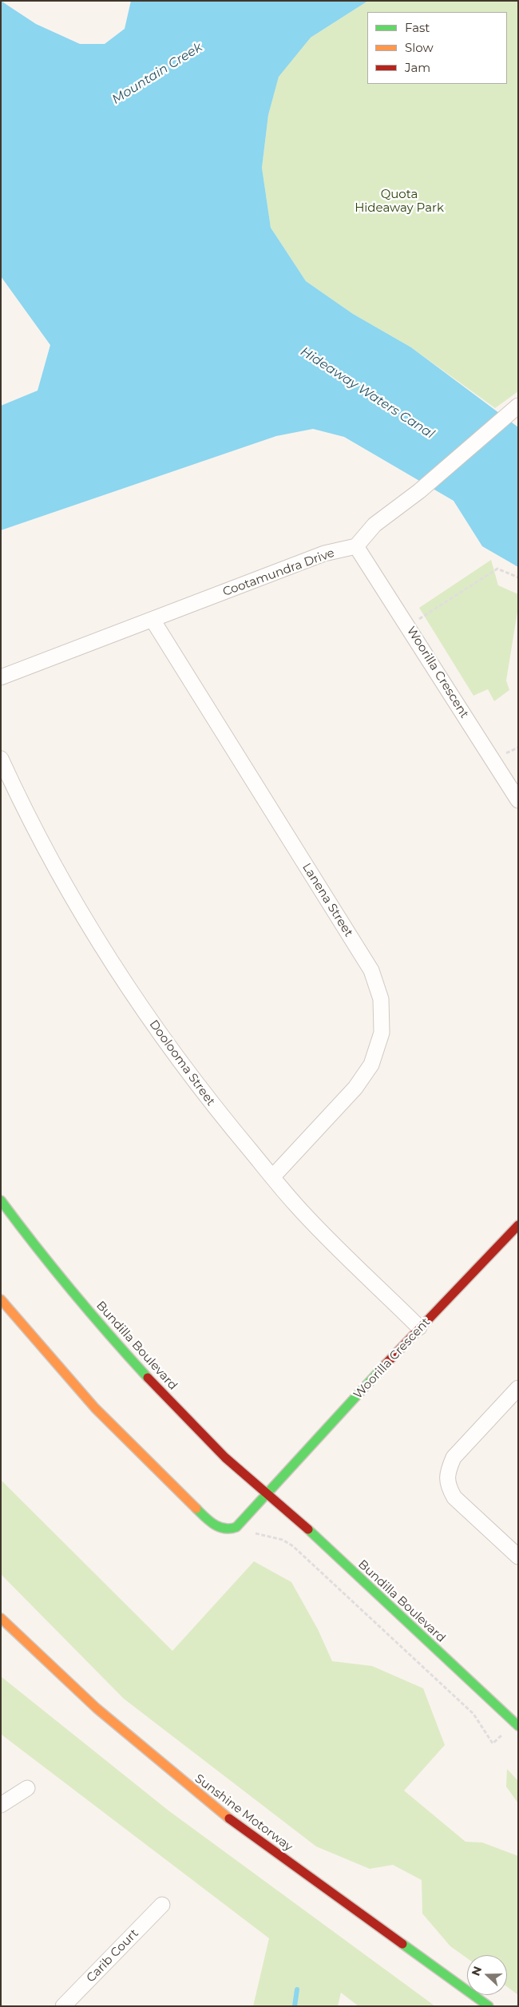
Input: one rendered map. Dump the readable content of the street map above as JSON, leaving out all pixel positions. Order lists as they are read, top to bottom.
{
  "streets": {
    "main road": ["Woorilla Crescent", "Bundilla Boulevard", "Sunshine Motorway"],
    "street": [
      "Cootamundra Drive",
      "Lanena Street",
      "Doolooma Street",
      "Carib Court"
    ]
  },
  "crossings": [
    ["Cootamundra Drive", "Woorilla Crescent"],
    ["Cootamundra Drive", "Lanena Street"],
    ["Woorilla Crescent", "Doolooma Street"],
    ["Woorilla Crescent", "Bundilla Boulevard"],
    ["Lanena Street", "Doolooma Street"]
  ],
  "water": ["Mountain Creek", "Hideaway Waters Canal"],
  "parks": ["Quota Hideaway Park"],
  "legend": ["Fast", "Slow", "Jam"],
  "north": "left"
}
